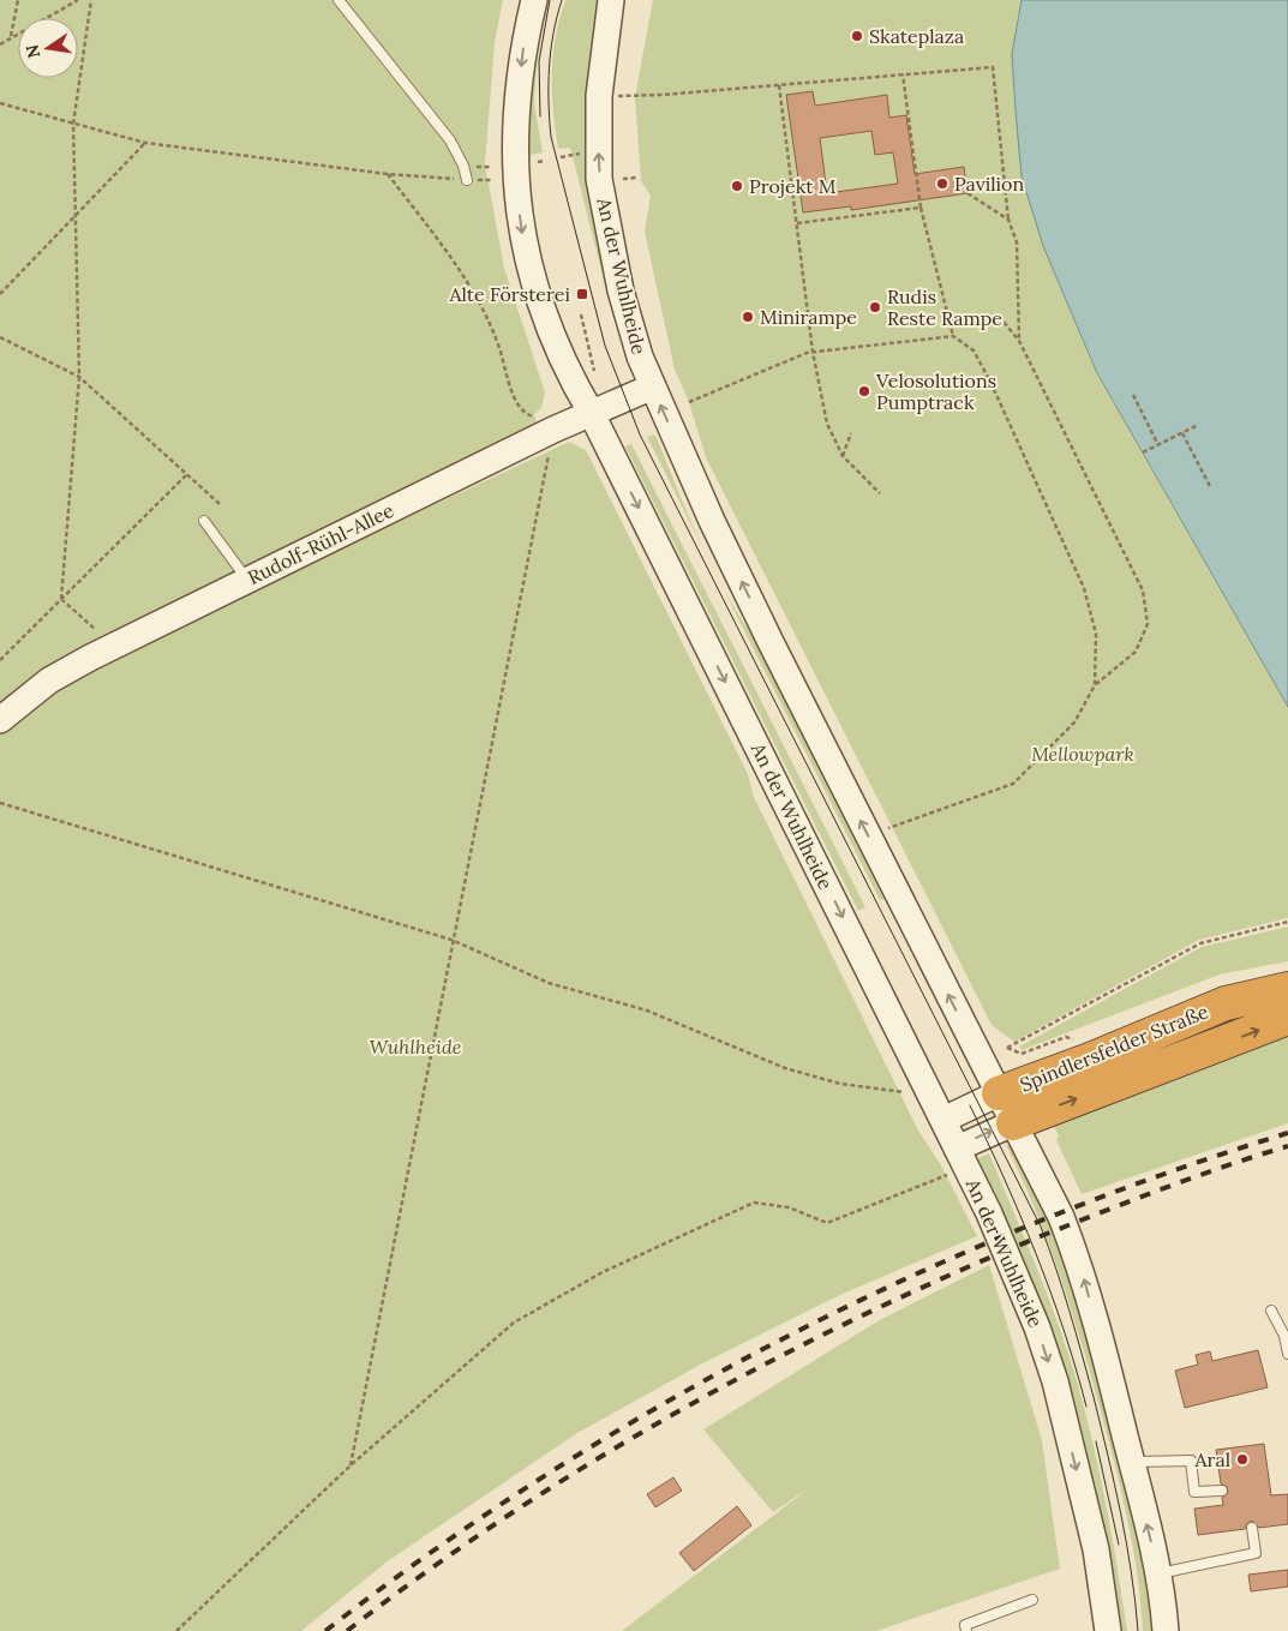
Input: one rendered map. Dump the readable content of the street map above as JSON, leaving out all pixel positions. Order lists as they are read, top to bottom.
{
  "streets": {
    "highway": ["Spindlersfelder Straße"],
    "main road": ["An der Wuhlheide", "Rudolf-Rühl-Allee"]
  },
  "crossings": [
    ["An der Wuhlheide", "Rudolf-Rühl-Allee"],
    ["An der Wuhlheide", "Spindlersfelder Straße"]
  ],
  "parks": ["Mellowpark", "Wuhlheide"],
  "places": {
    "other": [
      "Skateplaza",
      "Pavilion",
      "Projekt M",
      "Rudis Reste Rampe",
      "Minirampe",
      "Velosolutions Pumptrack",
      "Aral"
    ],
    "transit": ["Alte Försterei"]
  },
  "north": "left"
}
